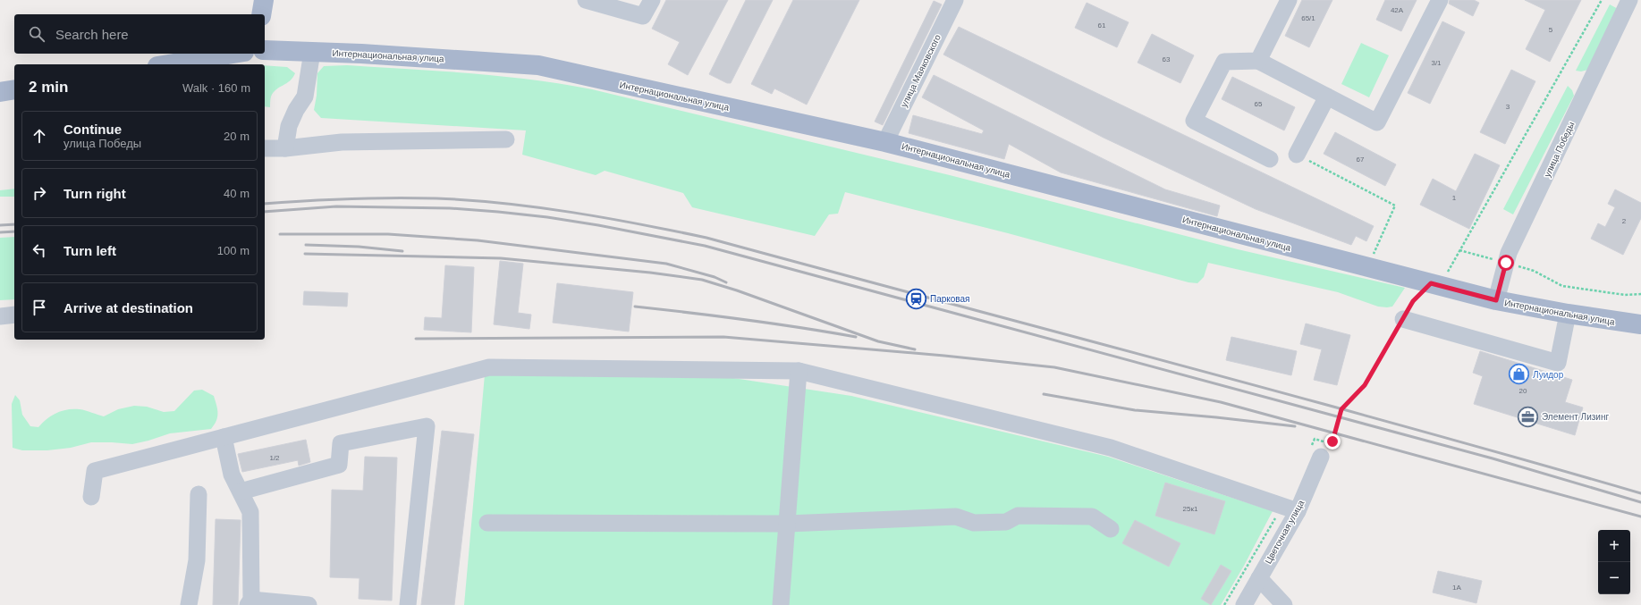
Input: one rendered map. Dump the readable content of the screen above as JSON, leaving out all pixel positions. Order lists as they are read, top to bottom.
{
  "streets": {
    "main road": ["Интернациональная улица"],
    "street": ["улица Маяковского", "улица Победы", "Цветочная улица"]
  },
  "crossings": [
    ["Интернациональная улица", "улица Маяковского"],
    ["Интернациональная улица", "улица Победы"]
  ],
  "places": {
    "station": ["Парковая"],
    "shop": ["Луидор"],
    "office": ["Элемент Лизинг"]
  },
  "house_numbers": [
    "42А",
    "65/1",
    "61",
    "5",
    "63",
    "3/1",
    "65",
    "3",
    "67",
    "1",
    "2",
    "20",
    "1/2",
    "25к1",
    "1А"
  ],
  "page": {
    "search": "Search here",
    "heading": ["2 min", "Walk · 160 m"],
    "list": [
      ["Continue", "улица Победы", "20 m"],
      ["Turn right", "40 m"],
      ["Turn left", "100 m"],
      "Arrive at destination"
    ],
    "map_buttons": ["+", "−"]
  }
}
